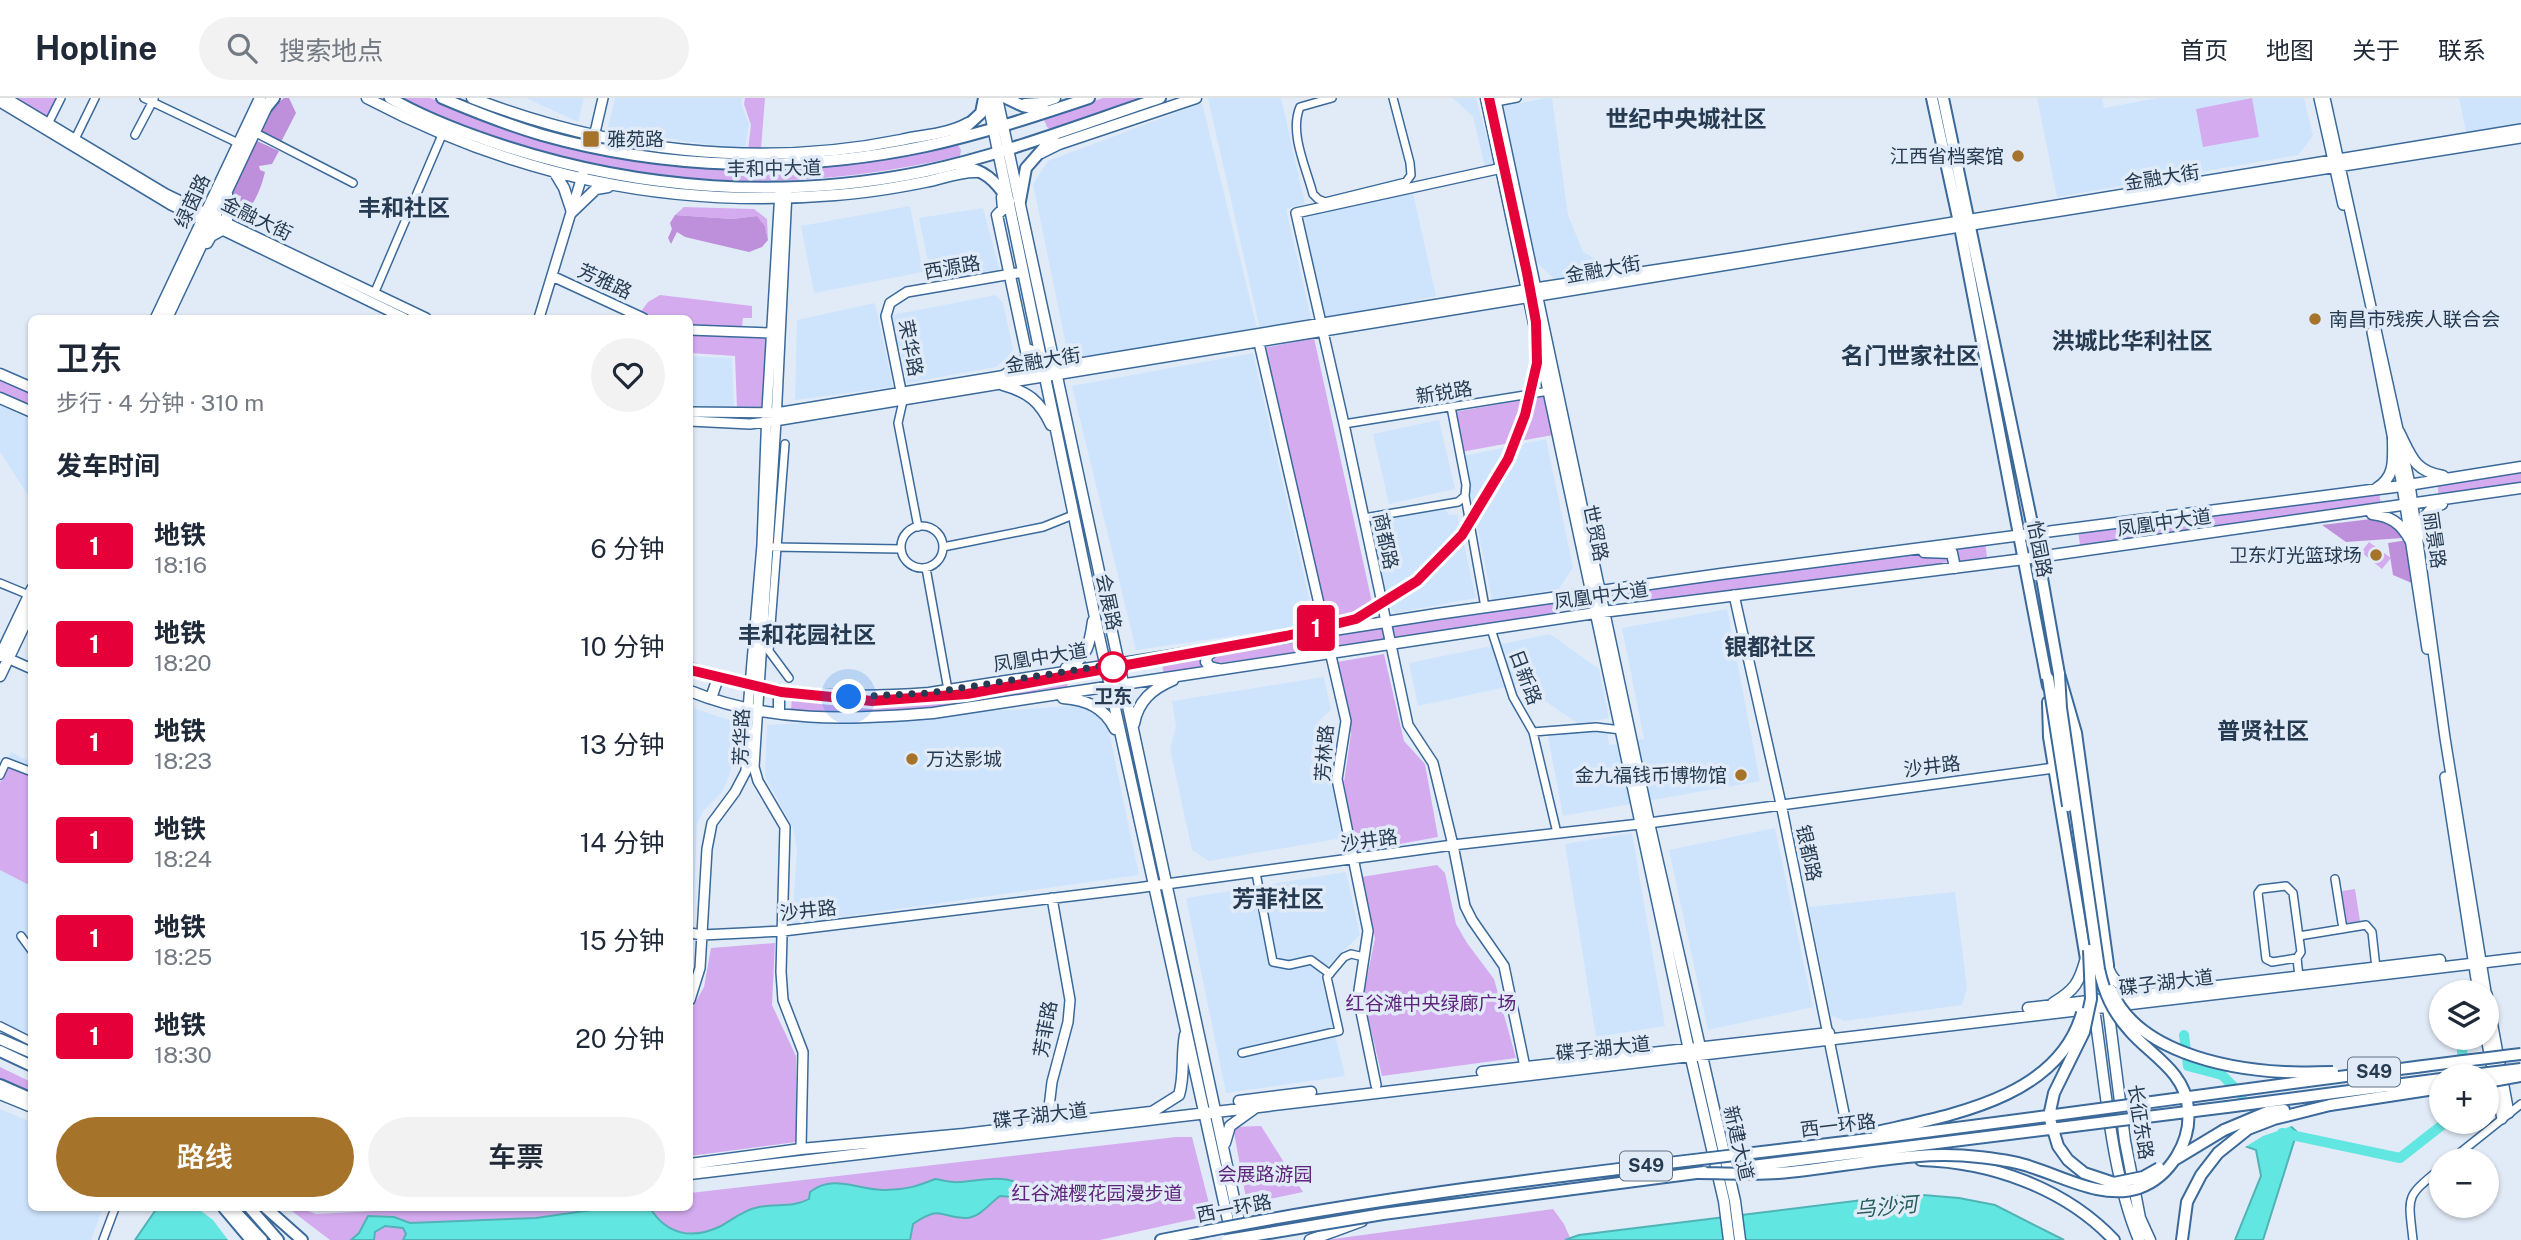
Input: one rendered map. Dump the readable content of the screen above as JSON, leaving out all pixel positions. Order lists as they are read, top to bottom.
{
  "streets": {
    "main road": [
      "丰和中大道",
      "绿茵路",
      "凤凰中大道",
      "世贸路",
      "怡园路",
      "会展路",
      "碟子湖大道",
      "S49",
      "长征东路",
      "西一环路",
      "新建大道"
    ],
    "street": [
      "金融大街",
      "西源路",
      "芳雅路",
      "荣华路",
      "新锐路",
      "丽景路",
      "商都路",
      "日新路",
      "芳华路",
      "芳林路",
      "沙井路",
      "银都路",
      "芳菲路"
    ]
  },
  "crossings": [
    ["丰和中大道", "会展路"],
    ["丰和中大道", "芳华路"],
    ["金融大街", "绿茵路"],
    ["金融大街", "荣华路"],
    ["金融大街", "世贸路"],
    ["金融大街", "丽景路"],
    ["金融大街", "商都路"],
    ["金融大街", "怡园路"],
    ["金融大街", "会展路"],
    ["金融大街", "芳华路"],
    ["金融大街", "芳林路"],
    ["西源路", "荣华路"],
    ["西源路", "会展路"],
    ["荣华路", "会展路"],
    ["新锐路", "世贸路"],
    ["新锐路", "商都路"],
    ["凤凰中大道", "世贸路"],
    ["凤凰中大道", "丽景路"],
    ["凤凰中大道", "商都路"],
    ["凤凰中大道", "怡园路"],
    ["凤凰中大道", "会展路"],
    ["凤凰中大道", "日新路"],
    ["凤凰中大道", "芳华路"],
    ["凤凰中大道", "芳林路"],
    ["凤凰中大道", "银都路"],
    ["世贸路", "商都路"],
    ["世贸路", "日新路"],
    ["世贸路", "沙井路"],
    ["世贸路", "碟子湖大道"],
    ["世贸路", "新建大道"],
    ["丽景路", "碟子湖大道"],
    ["商都路", "沙井路"],
    ["商都路", "碟子湖大道"],
    ["怡园路", "沙井路"],
    ["怡园路", "碟子湖大道"],
    ["怡园路", "长征东路"],
    ["会展路", "沙井路"],
    ["会展路", "碟子湖大道"],
    ["芳华路", "沙井路"],
    ["芳华路", "碟子湖大道"],
    ["芳林路", "沙井路"],
    ["芳林路", "碟子湖大道"],
    ["沙井路", "银都路"],
    ["沙井路", "芳菲路"],
    ["银都路", "碟子湖大道"],
    ["碟子湖大道", "芳菲路"],
    ["碟子湖大道", "长征东路"],
    ["碟子湖大道", "新建大道"]
  ],
  "districts": [
    "世纪中央城社区",
    "丰和社区",
    "洪城比华利社区",
    "名门世家社区",
    "丰和花园社区",
    "银都社区",
    "普贤社区",
    "芳菲社区"
  ],
  "water": ["乌沙河"],
  "parks": ["红谷滩中央绿廊广场", "会展路游园", "红谷滩樱花园漫步道"],
  "places": {
    "transit": ["雅苑路"],
    "other": [
      "江西省档案馆",
      "南昌市残疾人联合会",
      "卫东灯光篮球场",
      "卫东",
      "万达影城",
      "金九福钱币博物馆"
    ]
  },
  "lines": ["metro line 1"],
  "page": {
    "header": "Hopline",
    "search": "搜索地点",
    "nav": [
      "首页",
      "地图",
      "关于",
      "联系"
    ],
    "on_map": "1",
    "heading": [
      ["卫东", "步行 · 4 分钟 · 310 m"],
      "发车时间"
    ],
    "list": [
      {
        "mark": "1",
        "name": "地铁",
        "note": "18:16",
        "value": "6 分钟"
      },
      {
        "mark": "1",
        "name": "地铁",
        "note": "18:20",
        "value": "10 分钟"
      },
      {
        "mark": "1",
        "name": "地铁",
        "note": "18:23",
        "value": "13 分钟"
      },
      {
        "mark": "1",
        "name": "地铁",
        "note": "18:24",
        "value": "14 分钟"
      },
      {
        "mark": "1",
        "name": "地铁",
        "note": "18:25",
        "value": "15 分钟"
      },
      {
        "mark": "1",
        "name": "地铁",
        "note": "18:30",
        "value": "20 分钟"
      }
    ],
    "map_buttons": ["+", "−"],
    "buttons": ["路线", "车票"]
  }
}
